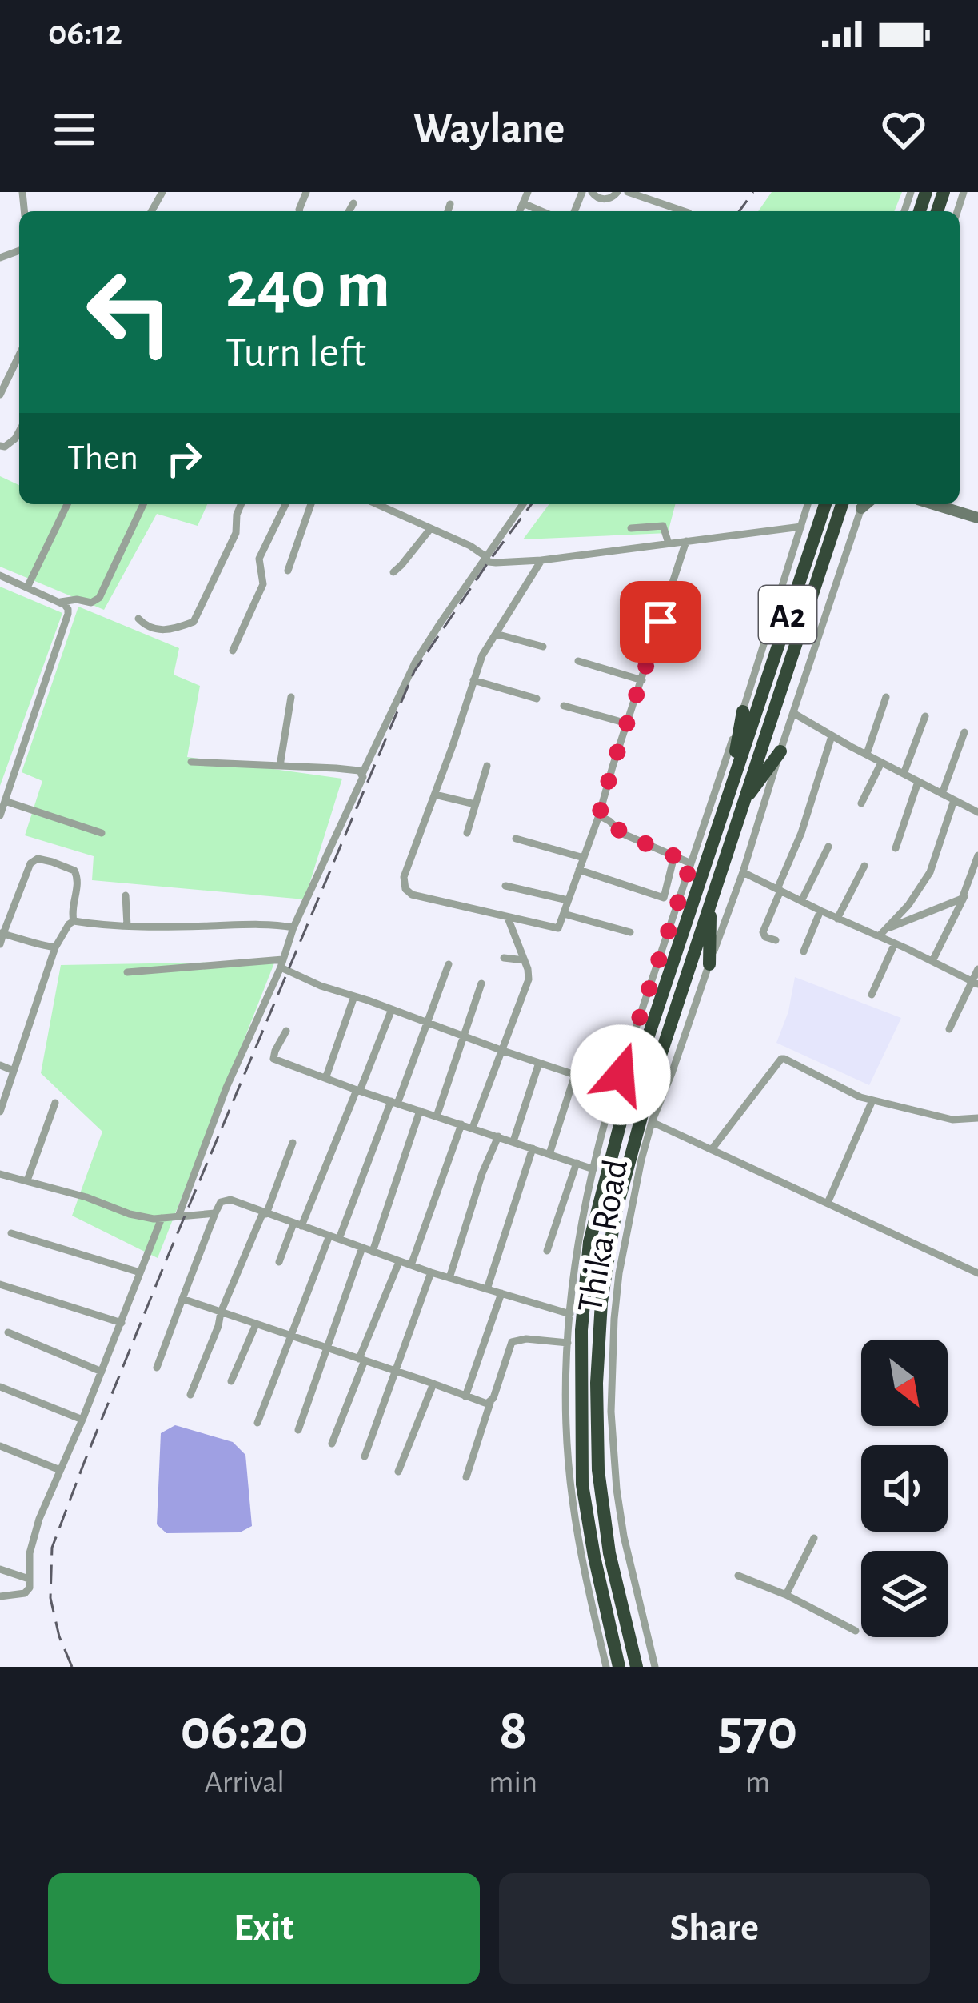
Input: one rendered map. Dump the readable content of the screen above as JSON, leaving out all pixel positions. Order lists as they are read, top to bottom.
{
  "streets": {
    "highway": ["A2", "Thika Road"]
  },
  "north": "bottom right",
  "page": {
    "status": "06:12",
    "header": "Waylane",
    "turn": ["240 m", "Turn left"],
    "then": "Then",
    "eta": [
      "06:20",
      "Arrival",
      "8",
      "min",
      "570",
      "m"
    ],
    "buttons": ["Exit", "Share"]
  }
}
